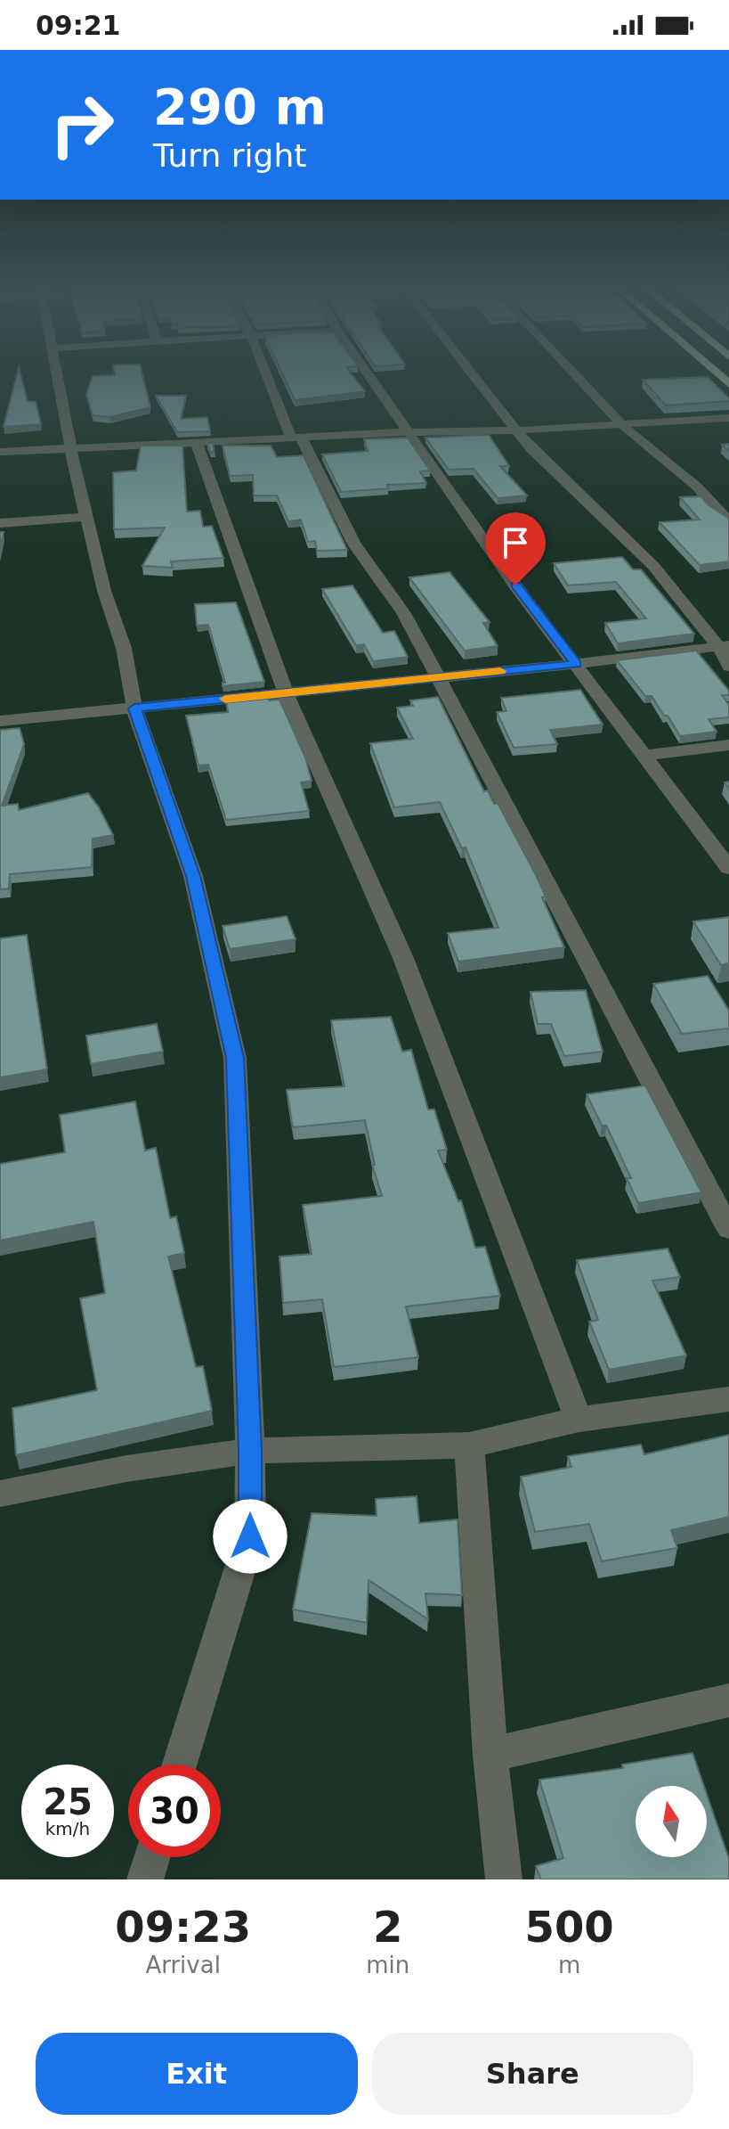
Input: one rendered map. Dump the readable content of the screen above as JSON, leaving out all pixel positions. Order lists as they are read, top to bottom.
{
  "north": "top",
  "page": {
    "status": "09:21",
    "turn": ["290 m", "Turn right"],
    "speed": "25 km/h",
    "limit": "30",
    "eta": [
      "09:23",
      "Arrival",
      "2",
      "min",
      "500",
      "m"
    ],
    "buttons": ["Exit", "Share"]
  }
}
